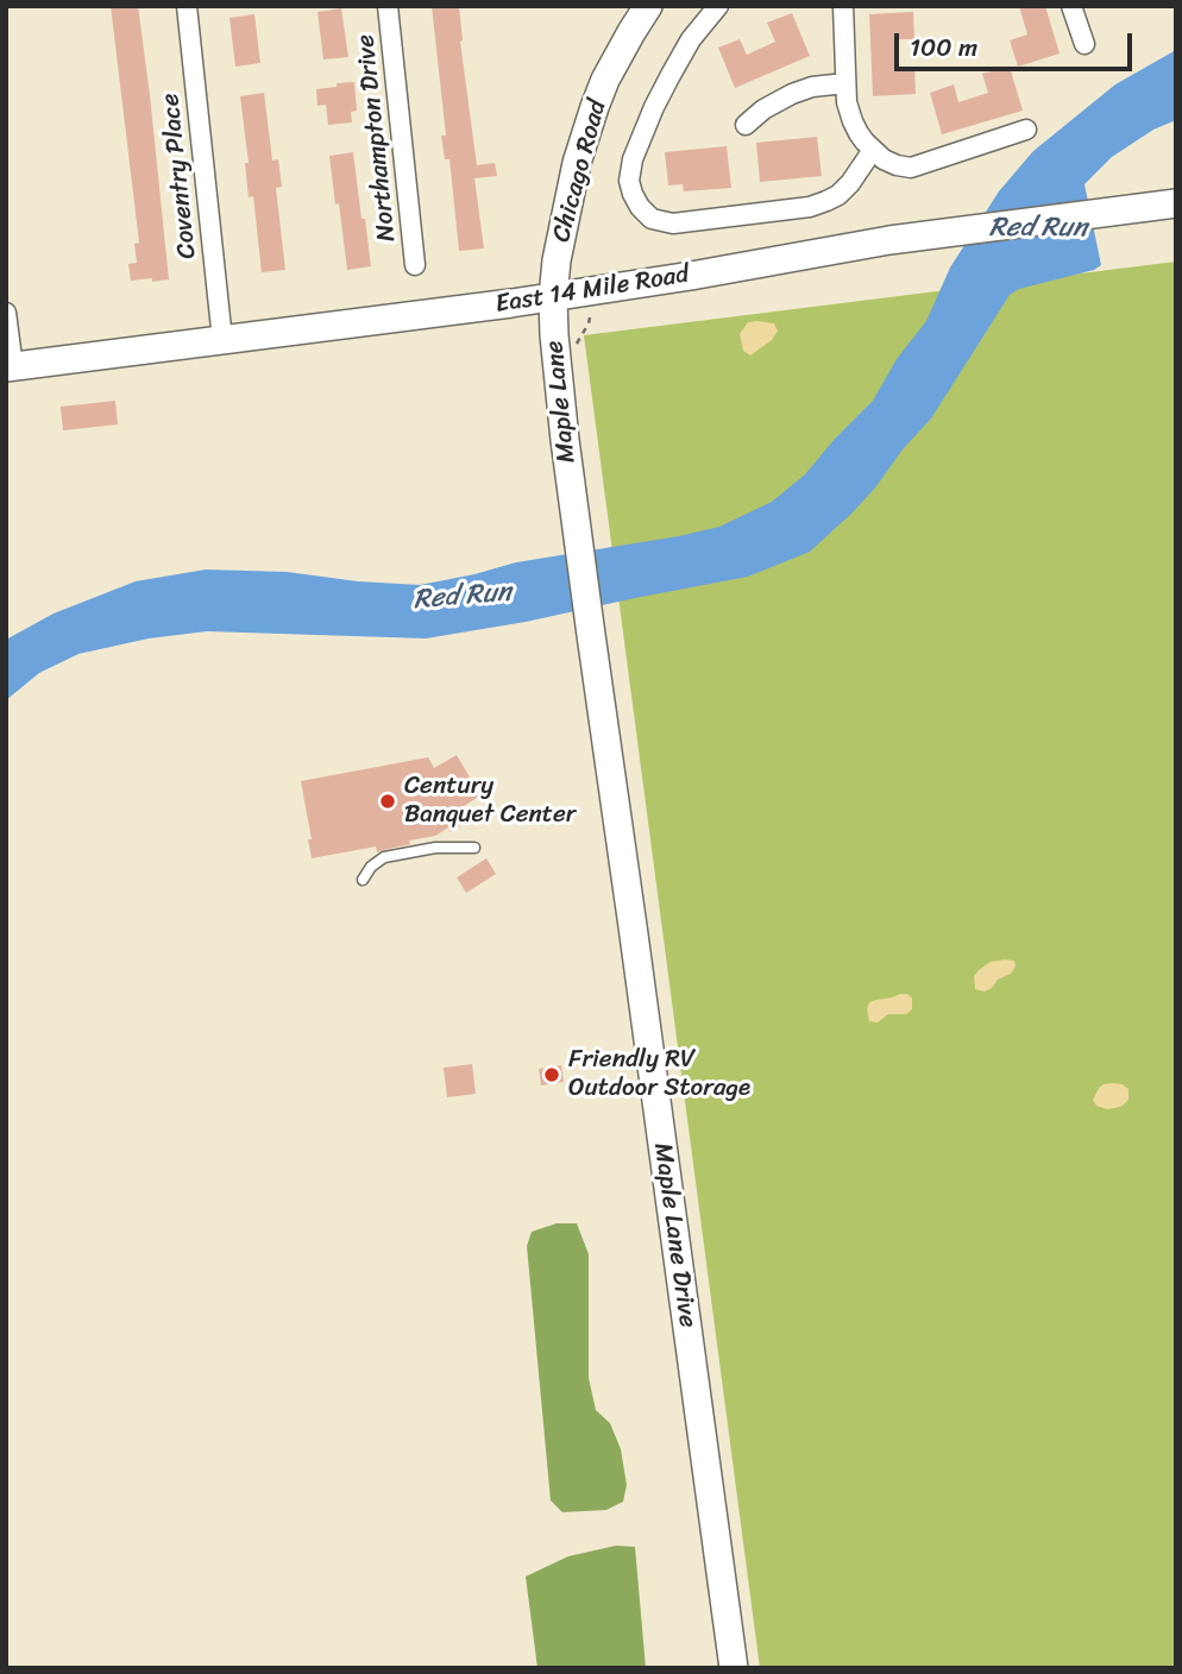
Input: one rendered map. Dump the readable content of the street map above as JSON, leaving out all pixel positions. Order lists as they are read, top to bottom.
{
  "streets": {
    "main road": [
      "Chicago Road",
      "East 14 Mile Road",
      "Maple Lane",
      "Maple Lane Drive"
    ],
    "street": ["Northampton Drive", "Coventry Place"]
  },
  "crossings": [
    ["Chicago Road", "East 14 Mile Road"],
    ["Chicago Road", "Maple Lane"],
    ["Coventry Place", "East 14 Mile Road"],
    ["East 14 Mile Road", "Maple Lane"],
    ["Maple Lane", "Maple Lane Drive"]
  ],
  "water": ["Red Run"],
  "places": ["Century Banquet Center", "Friendly RV Outdoor Storage"],
  "scale_bar": "100 m"
}
